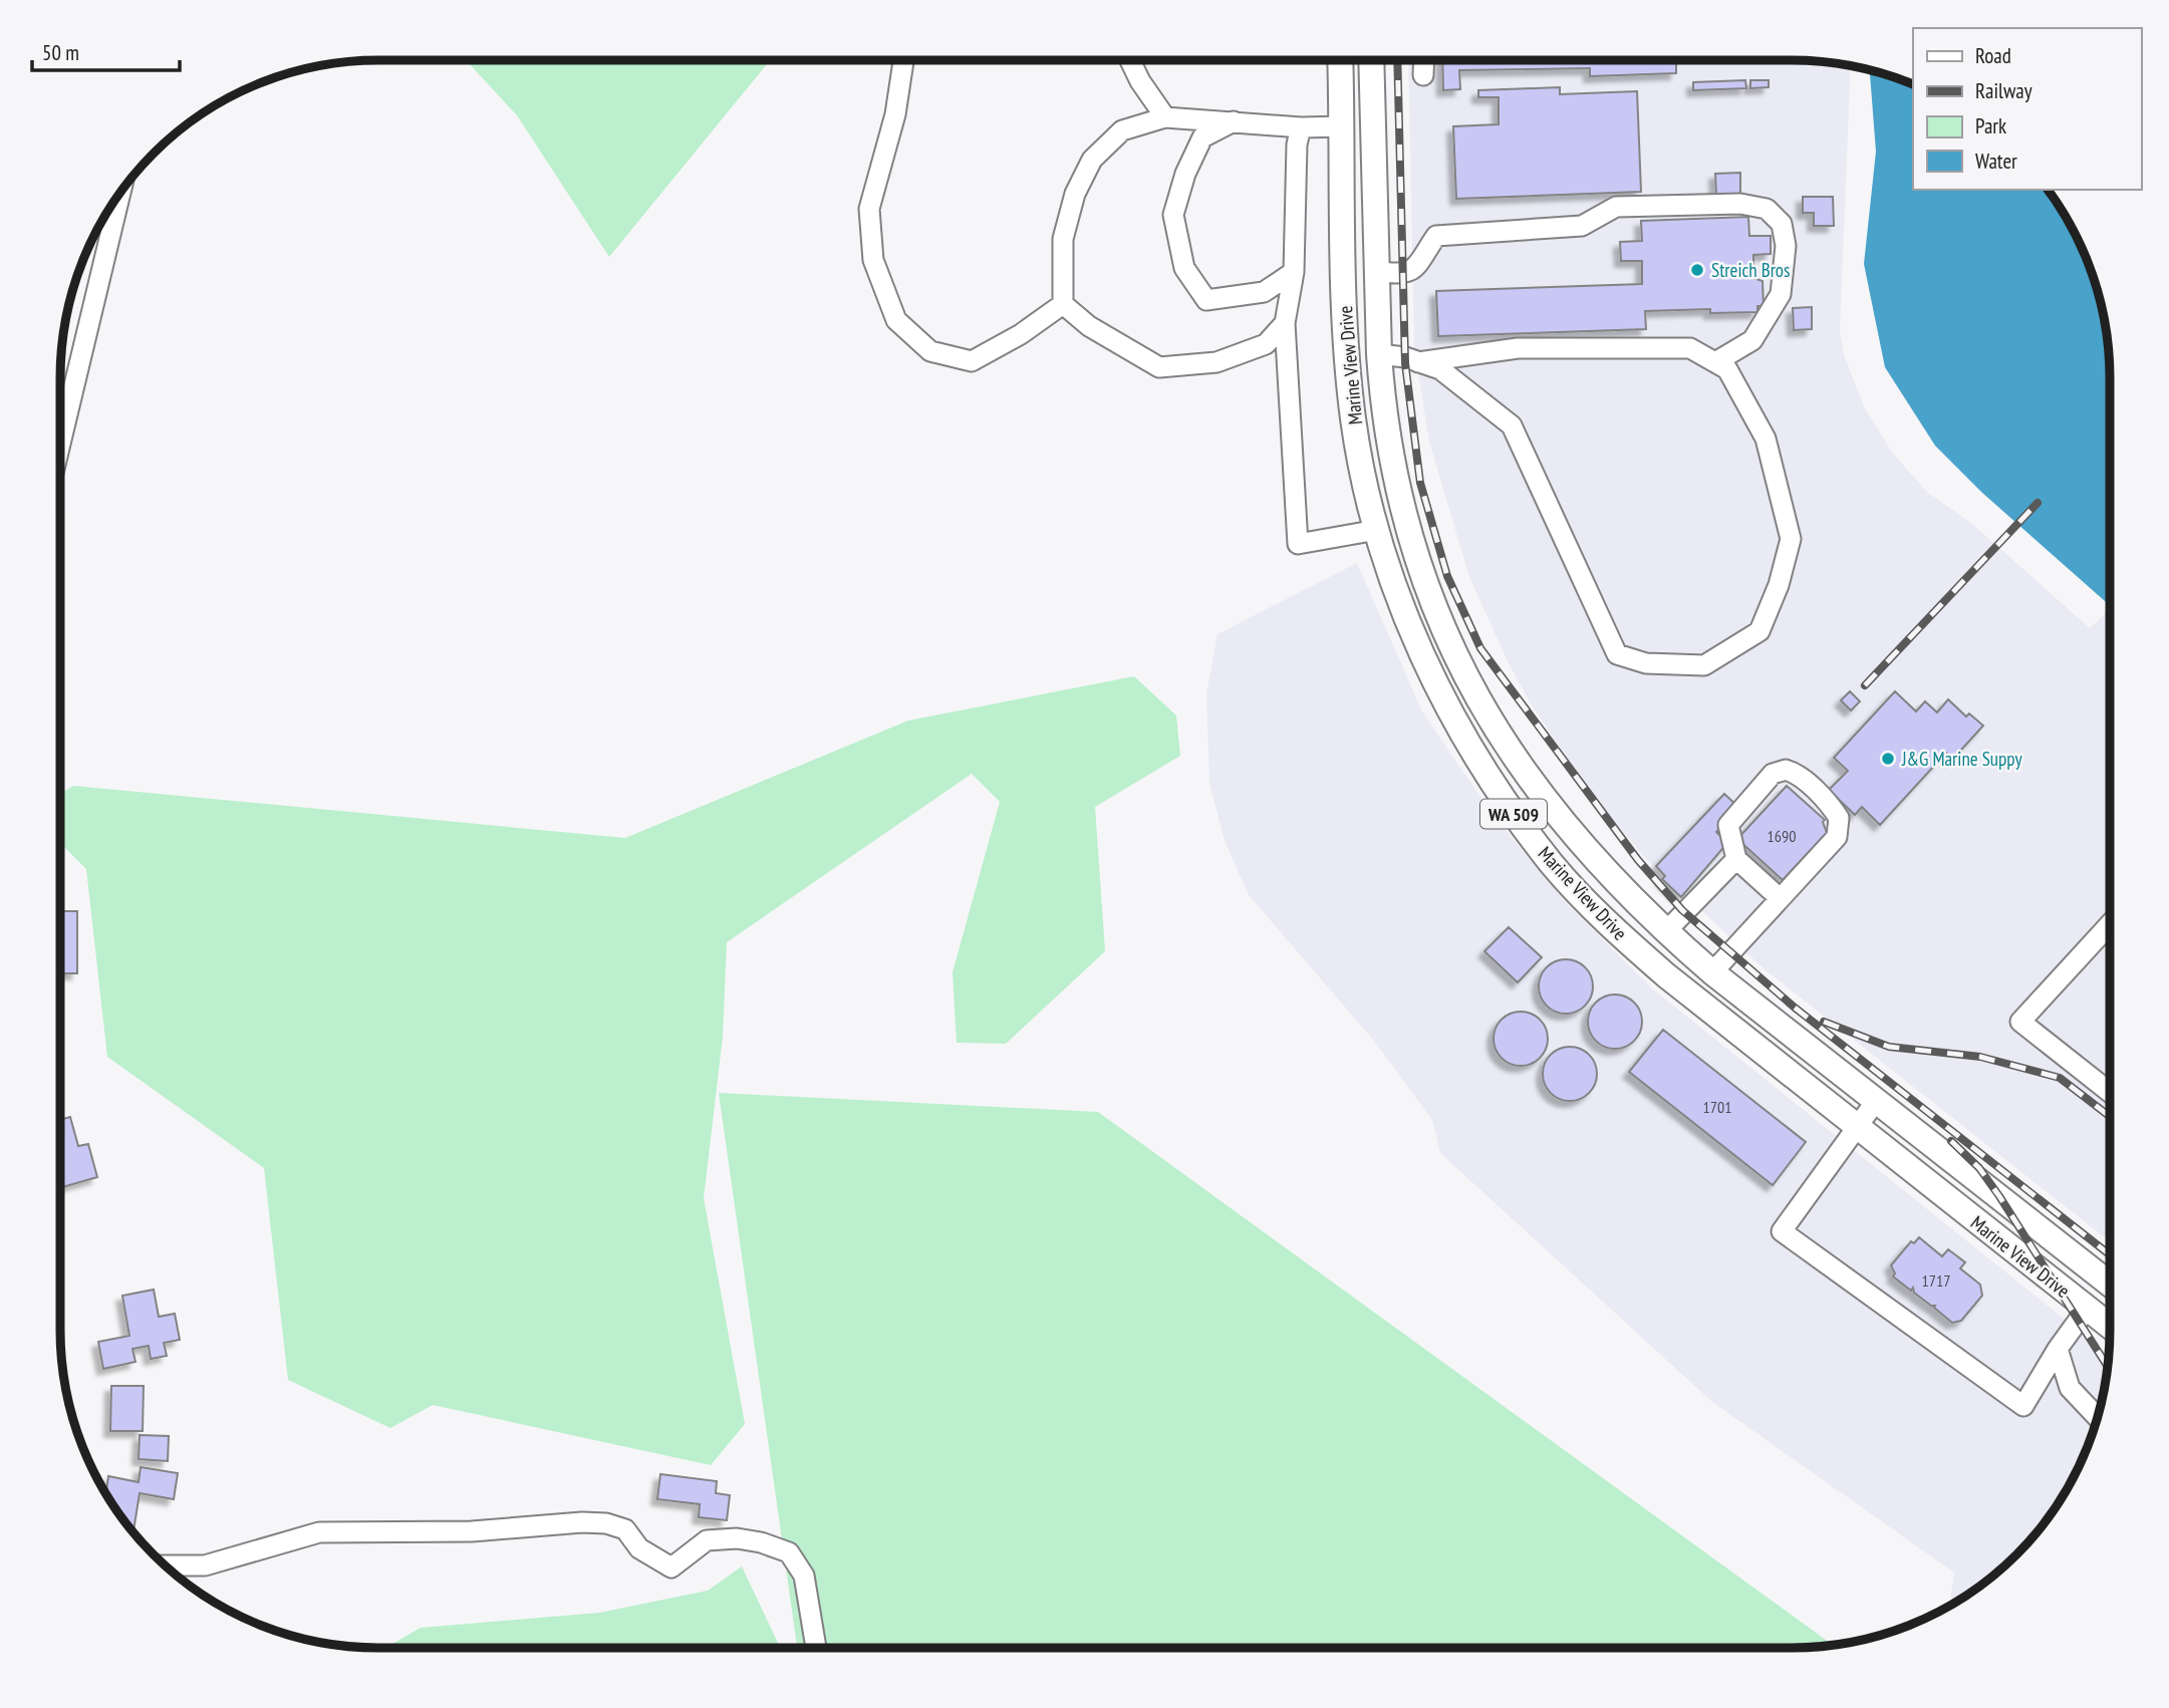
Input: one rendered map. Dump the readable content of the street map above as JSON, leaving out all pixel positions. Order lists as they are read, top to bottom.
{
  "streets": {
    "main road": ["Marine View Drive", "WA 509"]
  },
  "places": ["Streich Bros", "J&G Marine Suppy"],
  "house_numbers": ["1690", "1701", "1717"],
  "legend": [
    "Road",
    "Railway",
    "Park",
    "Water"
  ],
  "scale_bar": "50 m"
}
